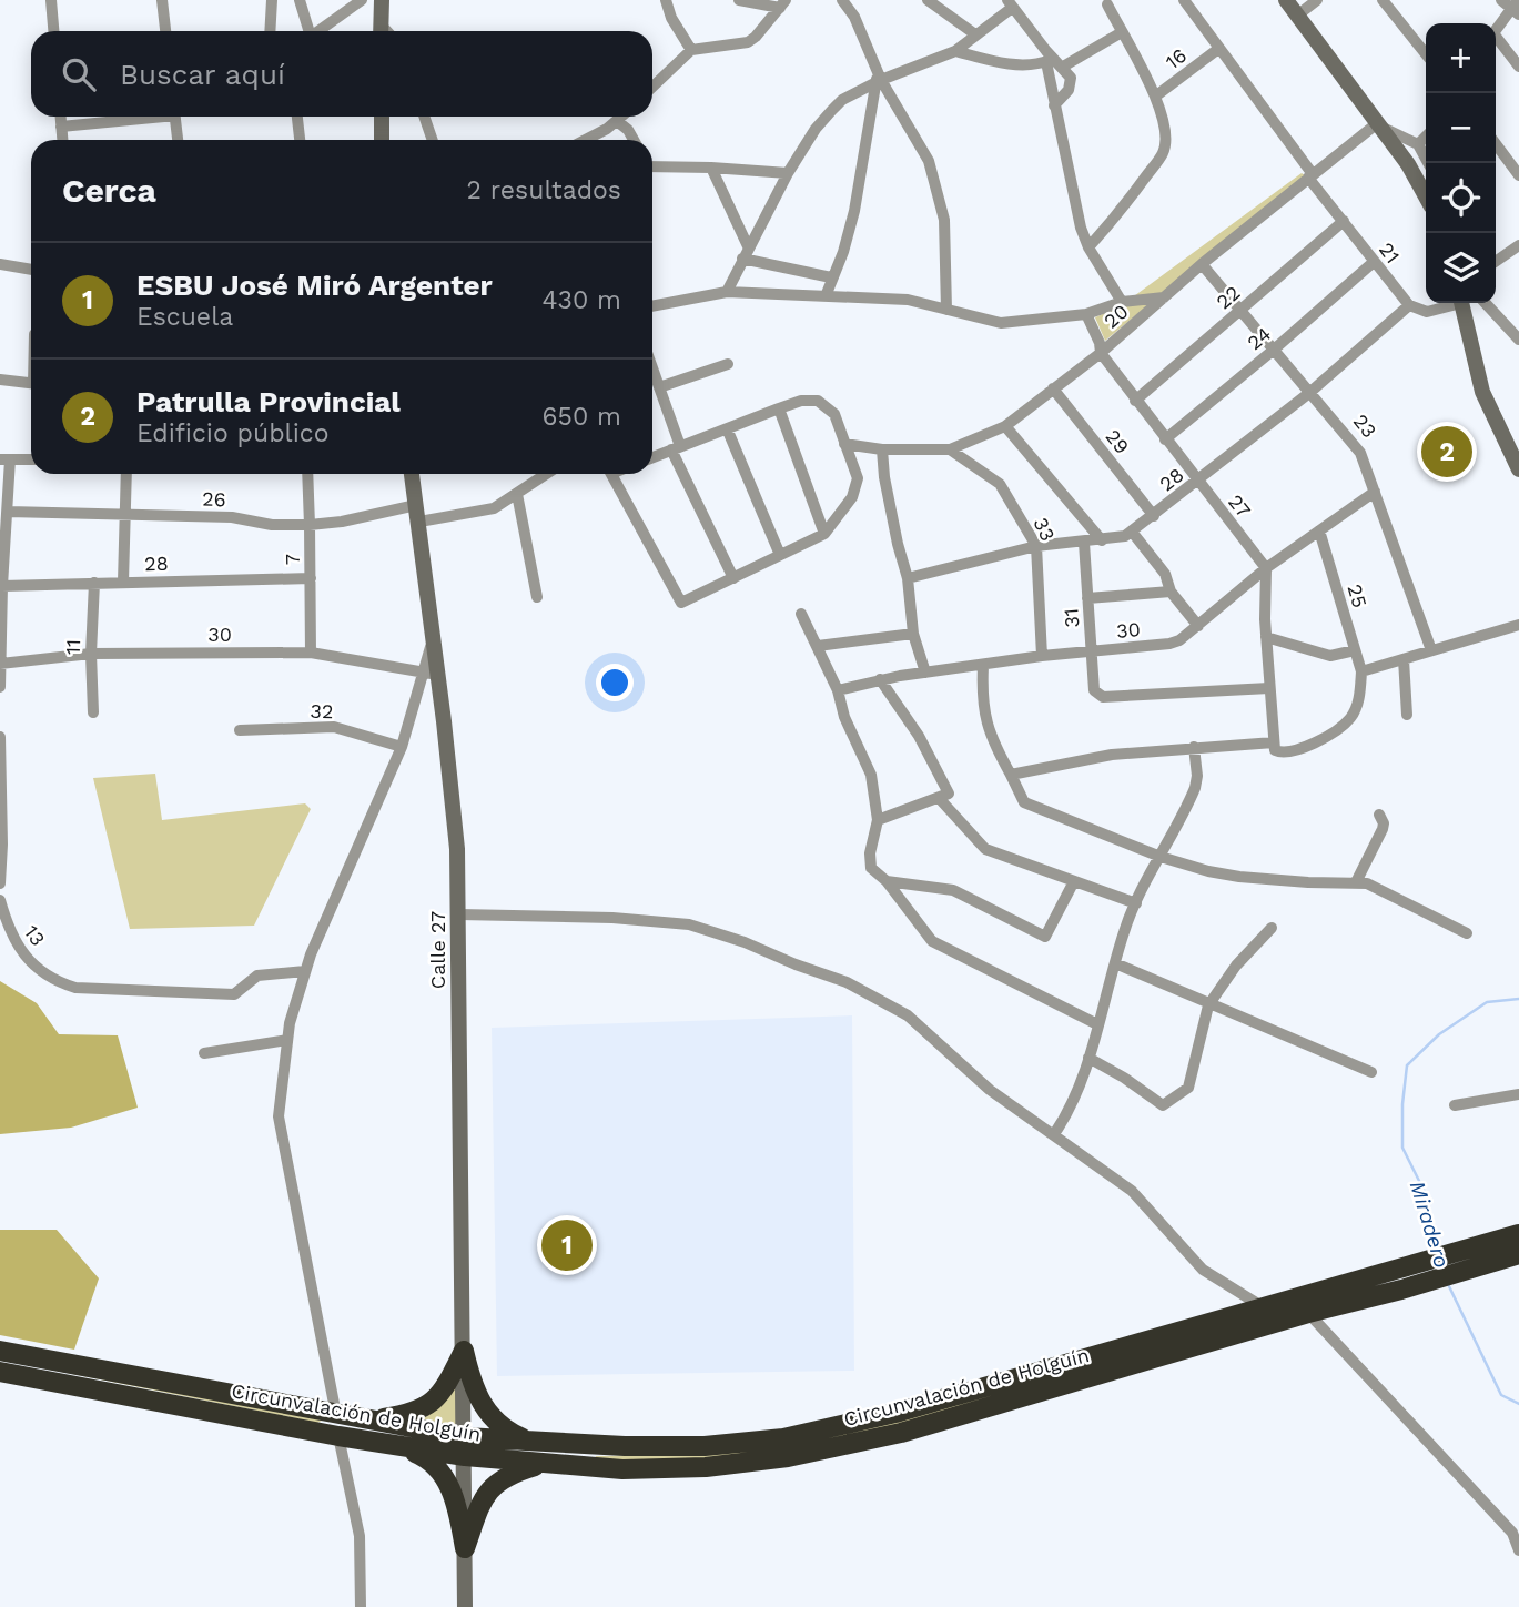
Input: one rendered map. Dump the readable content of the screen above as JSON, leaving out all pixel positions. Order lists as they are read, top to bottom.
{
  "streets": {
    "highway": ["Circunvalación de Holguín"],
    "main road": ["Calle 27"],
    "street": [
      "16",
      "21",
      "22",
      "20",
      "24",
      "23",
      "29",
      "28",
      "26",
      "27",
      "33",
      "7",
      "25",
      "31",
      "30",
      "11",
      "32",
      "13"
    ]
  },
  "crossings": [
    ["16", "21"],
    ["21", "22"],
    ["21", "20"],
    ["21", "24"],
    ["21", "28"],
    ["22", "23"],
    ["22", "27"],
    ["20", "23"],
    ["20", "29"],
    ["20", "27"],
    ["20", "33"],
    ["24", "23"],
    ["24", "27"],
    ["23", "28"],
    ["23", "30"],
    ["29", "28"],
    ["28", "27"],
    ["28", "33"],
    ["28", "7"],
    ["28", "31"],
    ["28", "11"],
    ["26", "7"],
    ["26", "Calle 27"],
    ["27", "30"],
    ["33", "30"],
    ["7", "30"],
    ["25", "30"],
    ["31", "30"],
    ["30", "11"],
    ["30", "Calle 27"],
    ["Calle 27", "Circunvalación de Holguín"]
  ],
  "water": ["Miradero"],
  "page": {
    "map_buttons": ["+", "−"],
    "search": "Buscar aquí",
    "heading": ["Cerca", "2 resultados"],
    "list": [
      {
        "mark": "1",
        "name": "ESBU José Miró Argenter",
        "note": "Escuela",
        "value": "430 m"
      },
      {
        "mark": "2",
        "name": "Patrulla Provincial",
        "note": "Edificio público",
        "value": "650 m"
      }
    ],
    "pins": ["2", "1"]
  }
}
